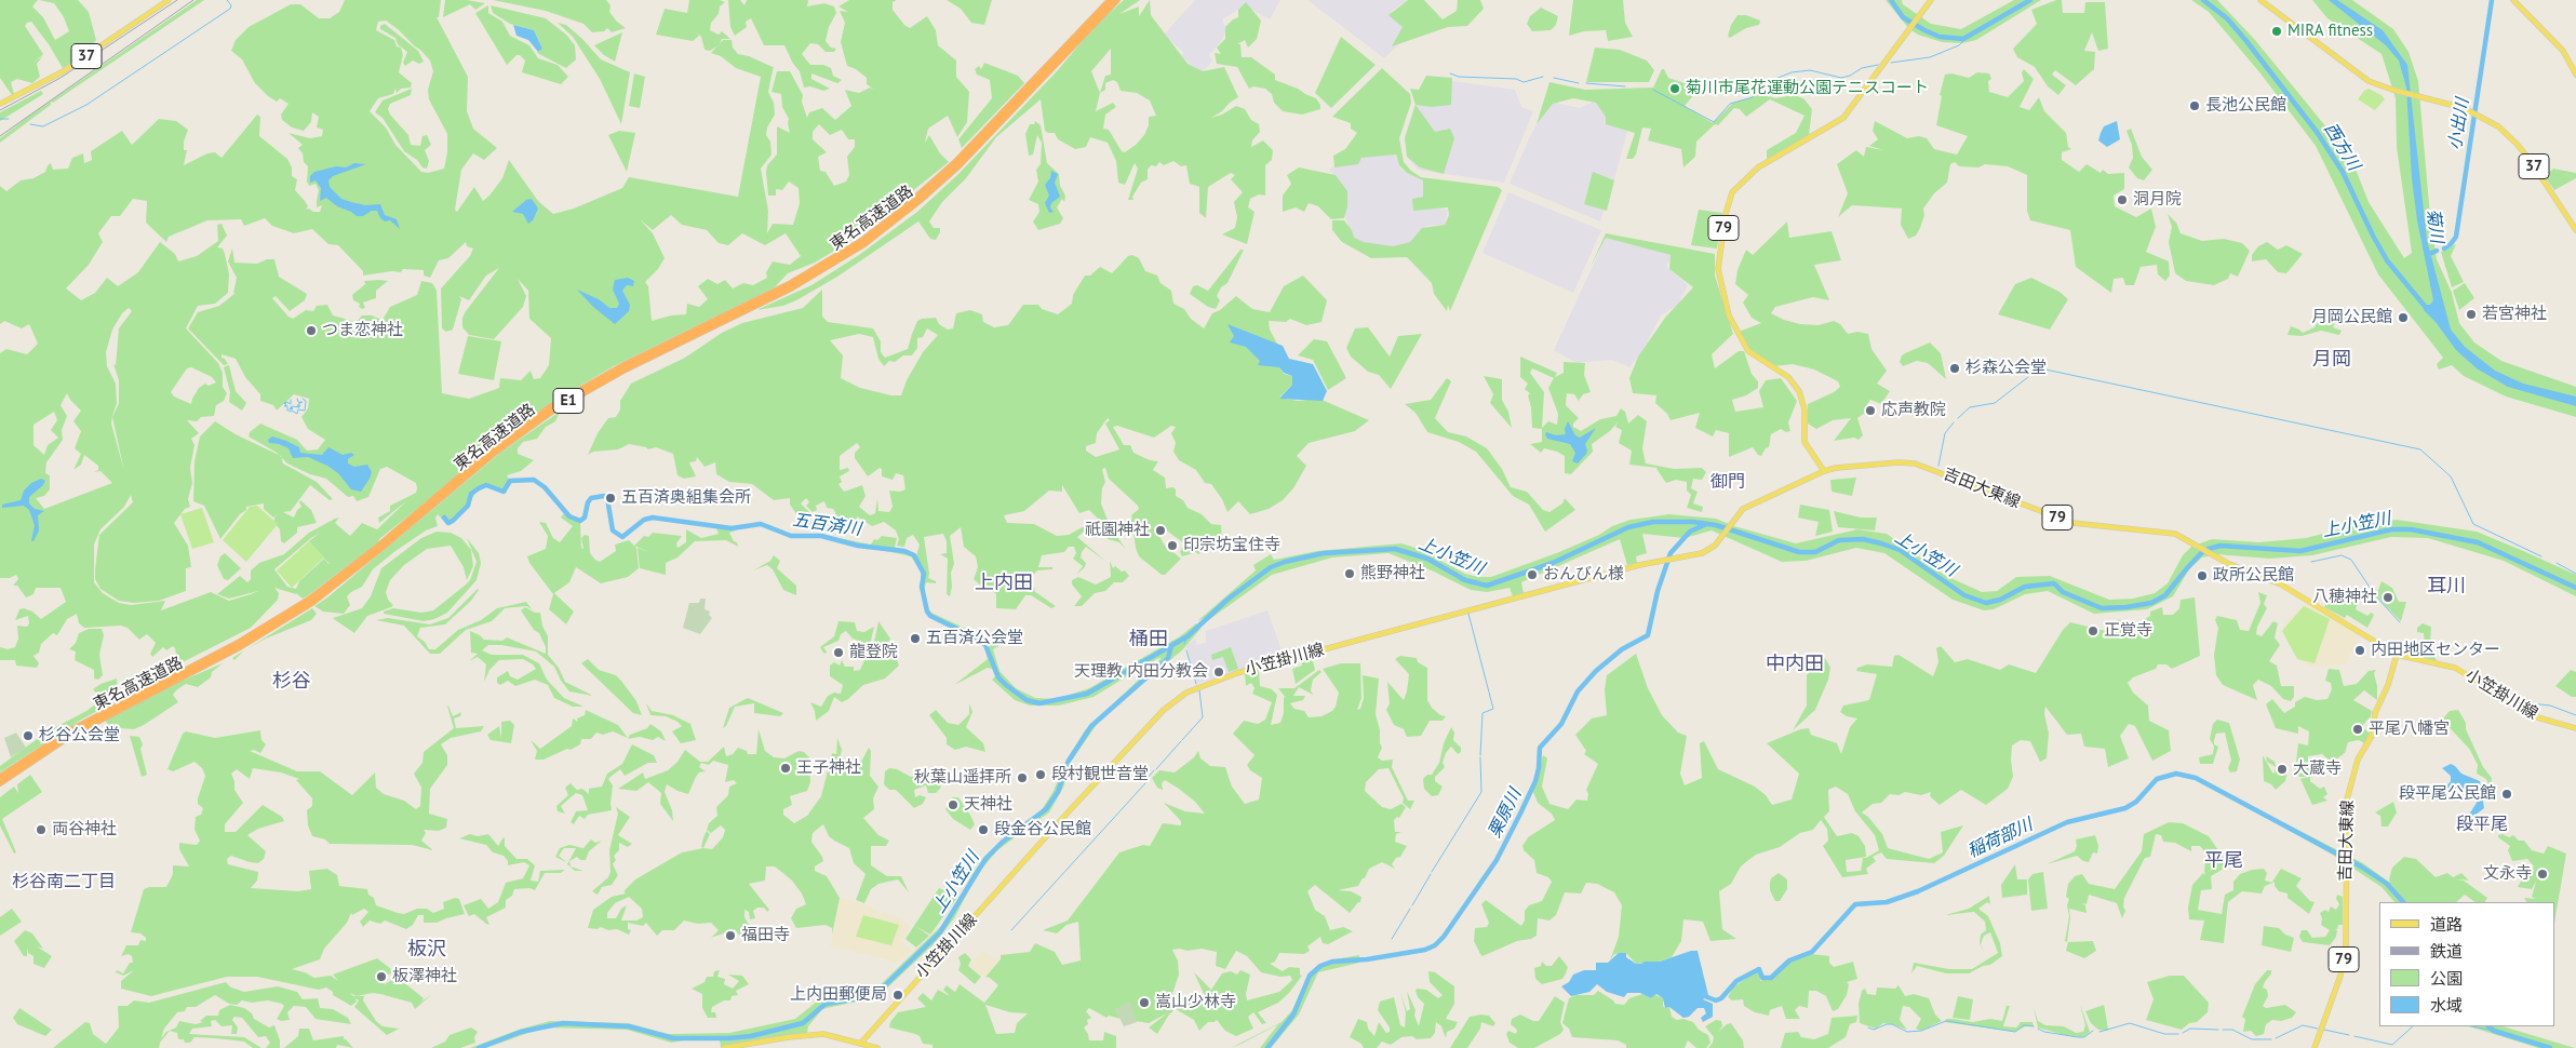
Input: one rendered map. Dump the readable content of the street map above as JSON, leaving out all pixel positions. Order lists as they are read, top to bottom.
{
  "streets": {
    "highway": ["東名高速道路", "E1"],
    "main road": [
      "37",
      "79",
      "吉田大東線",
      "小笠掛川線"
    ]
  },
  "crossings": [
    ["79", "吉田大東線"],
    ["79", "小笠掛川線"],
    ["吉田大東線", "小笠掛川線"]
  ],
  "districts": [
    "月岡",
    "御門",
    "上内田",
    "耳川",
    "桶田",
    "中内田",
    "杉谷",
    "段平尾",
    "平尾",
    "杉谷南二丁目",
    "板沢"
  ],
  "water": [
    "小出川",
    "西方川",
    "菊川",
    "五百済川",
    "上小笠川",
    "栗原川",
    "稲荷部川"
  ],
  "places": [
    "MIRA fitness",
    "菊川市尾花運動公園テニスコート",
    "長池公民館",
    "洞月院",
    "若宮神社",
    "月岡公民館",
    "つま恋神社",
    "杉森公会堂",
    "応声教院",
    "五百済奥組集会所",
    "祇園神社",
    "印宗坊宝住寺",
    "熊野神社",
    "おんびん様",
    "政所公民館",
    "八穂神社",
    "正覚寺",
    "五百済公会堂",
    "内田地区センター",
    "龍登院",
    "天理教 内田分教会",
    "平尾八幡宮",
    "杉谷公会堂",
    "王子神社",
    "大蔵寺",
    "段村観世音堂",
    "秋葉山遥拝所",
    "段平尾公民館",
    "天神社",
    "両谷神社",
    "段金谷公民館",
    "文永寺",
    "福田寺",
    "板澤神社",
    "上内田郵便局",
    "嵩山少林寺"
  ],
  "legend": [
    "道路",
    "鉄道",
    "公園",
    "水域"
  ]
}
